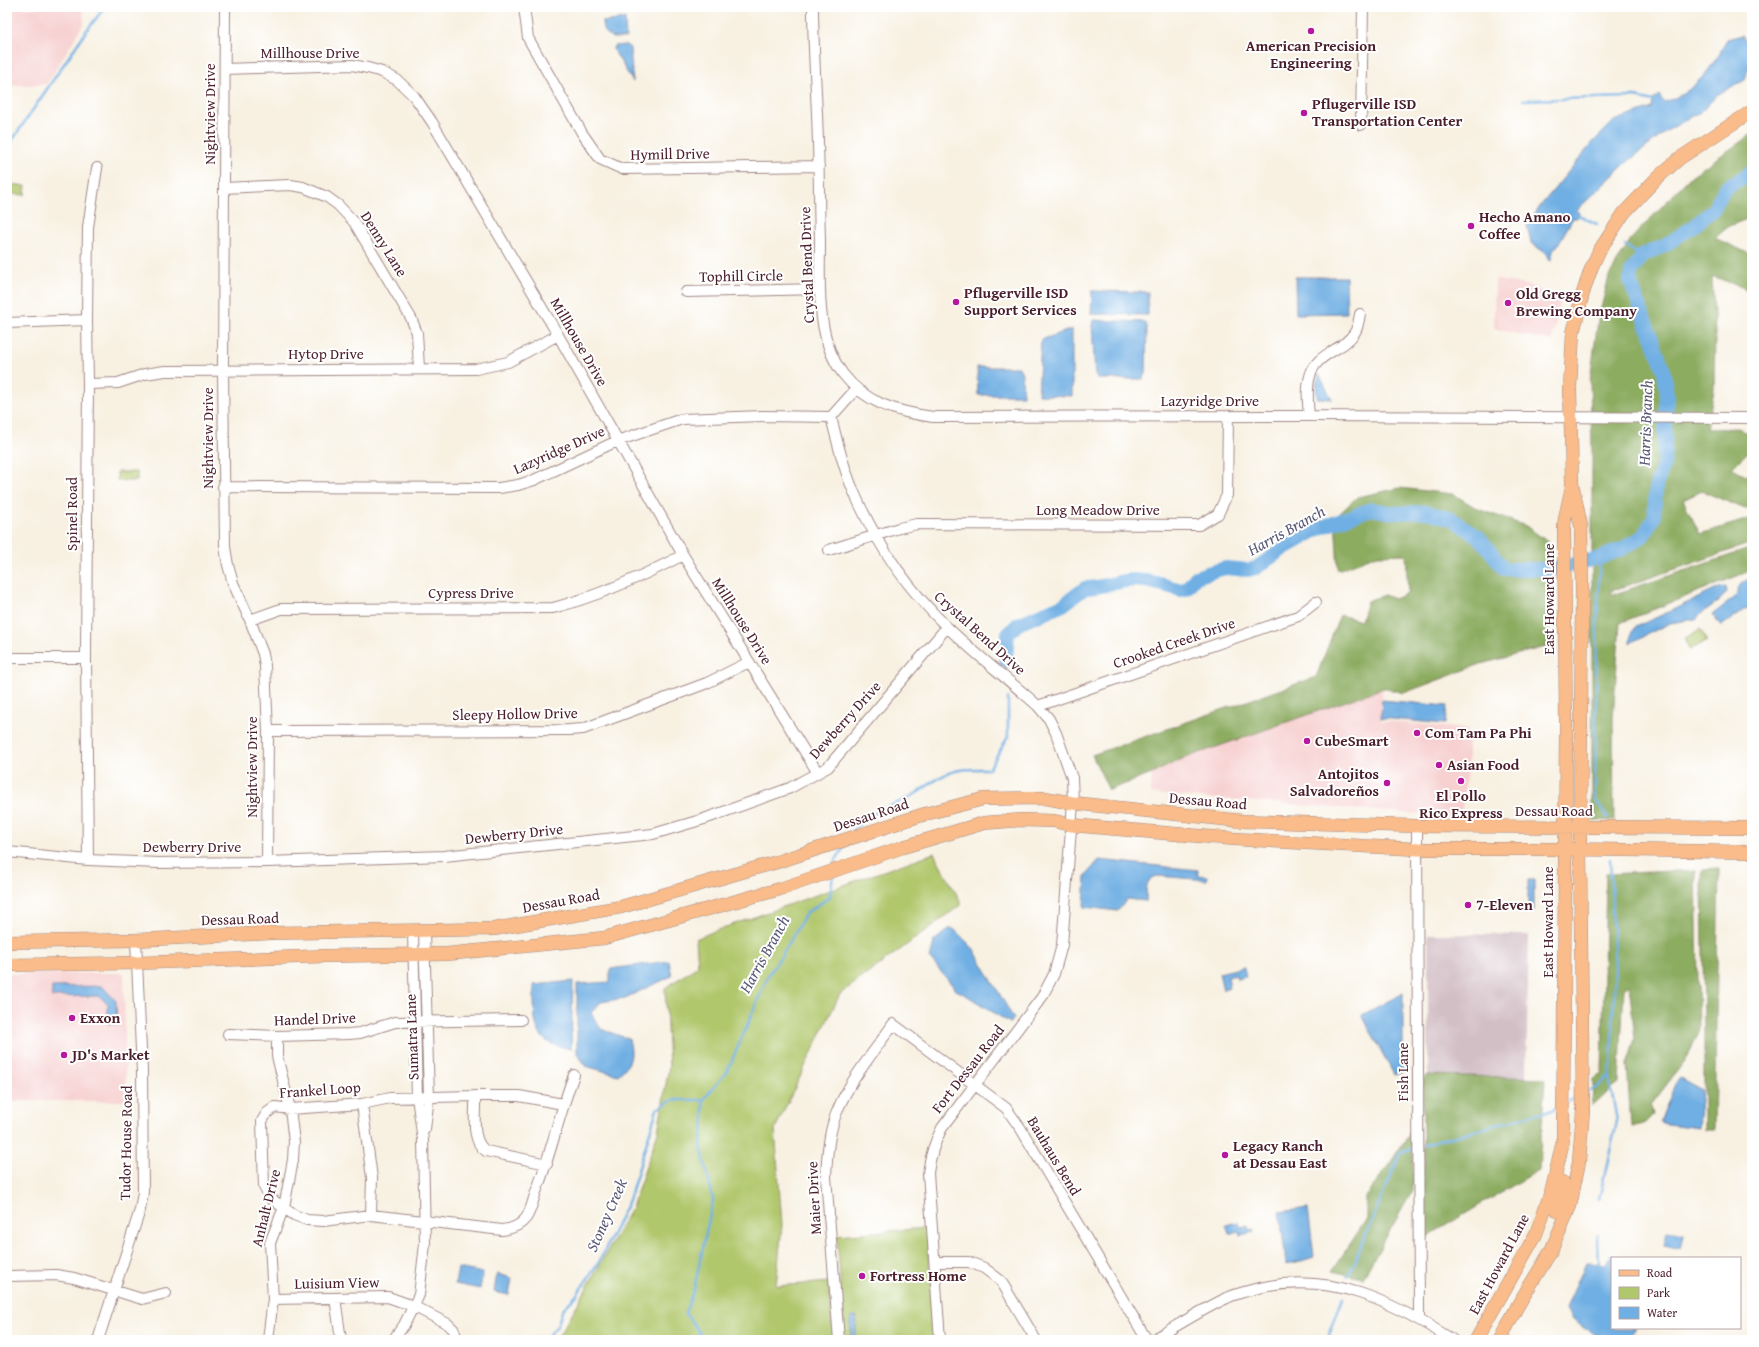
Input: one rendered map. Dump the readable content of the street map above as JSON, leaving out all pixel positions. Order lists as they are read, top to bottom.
{
  "streets": {
    "main road": ["East Howard Lane", "Dessau Road"],
    "street": [
      "Millhouse Drive",
      "Nightview Drive",
      "Hymill Drive",
      "Denny Lane",
      "Crystal Bend Drive",
      "Tophill Circle",
      "Hytop Drive",
      "Lazyridge Drive",
      "Long Meadow Drive",
      "Spinel Road",
      "Cypress Drive",
      "Crooked Creek Drive",
      "Sleepy Hollow Drive",
      "Dewberry Drive",
      "Handel Drive",
      "Sumatra Lane",
      "Fort Dessau Road",
      "Fish Lane",
      "Frankel Loop",
      "Tudor House Road",
      "Bauhaus Bend",
      "Maier Drive",
      "Anhalt Drive",
      "Luisium View"
    ]
  },
  "crossings": [
    ["Millhouse Drive", "Nightview Drive"],
    ["Millhouse Drive", "Hytop Drive"],
    ["Millhouse Drive", "Lazyridge Drive"],
    ["Millhouse Drive", "Cypress Drive"],
    ["Millhouse Drive", "Sleepy Hollow Drive"],
    ["Millhouse Drive", "Dewberry Drive"],
    ["Nightview Drive", "Denny Lane"],
    ["Nightview Drive", "Hytop Drive"],
    ["Nightview Drive", "Lazyridge Drive"],
    ["Nightview Drive", "Cypress Drive"],
    ["Nightview Drive", "Sleepy Hollow Drive"],
    ["Nightview Drive", "Dewberry Drive"],
    ["Hymill Drive", "Crystal Bend Drive"],
    ["Denny Lane", "Hytop Drive"],
    ["Crystal Bend Drive", "Tophill Circle"],
    ["Crystal Bend Drive", "Lazyridge Drive"],
    ["Crystal Bend Drive", "Long Meadow Drive"],
    ["Crystal Bend Drive", "Crooked Creek Drive"],
    ["Crystal Bend Drive", "Dewberry Drive"],
    ["Crystal Bend Drive", "Dessau Road"],
    ["Crystal Bend Drive", "Fort Dessau Road"],
    ["Hytop Drive", "Spinel Road"],
    ["Lazyridge Drive", "Long Meadow Drive"],
    ["Lazyridge Drive", "East Howard Lane"],
    ["Spinel Road", "Dewberry Drive"],
    ["East Howard Lane", "Dessau Road"],
    ["Dessau Road", "Sumatra Lane"],
    ["Dessau Road", "Fort Dessau Road"],
    ["Dessau Road", "Fish Lane"],
    ["Dessau Road", "Tudor House Road"],
    ["Handel Drive", "Sumatra Lane"],
    ["Handel Drive", "Anhalt Drive"],
    ["Sumatra Lane", "Frankel Loop"],
    ["Sumatra Lane", "Luisium View"],
    ["Fort Dessau Road", "Bauhaus Bend"],
    ["Frankel Loop", "Anhalt Drive"],
    ["Bauhaus Bend", "Maier Drive"],
    ["Anhalt Drive", "Luisium View"]
  ],
  "water": ["Harris Branch", "Stoney Creek"],
  "places": [
    "American Precision Engineering",
    "Pflugerville ISD Transportation Center",
    "Hecho Amano Coffee",
    "Pflugerville ISD Support Services",
    "Old Gregg Brewing Company",
    "Com Tam Pa Phi",
    "CubeSmart",
    "Asian Food",
    "El Pollo Rico Express",
    "Antojitos Salvadoreños",
    "7-Eleven",
    "Exxon",
    "JD's Market",
    "Legacy Ranch at Dessau East",
    "Fortress Home"
  ],
  "legend": ["Road", "Park", "Water"]
}
